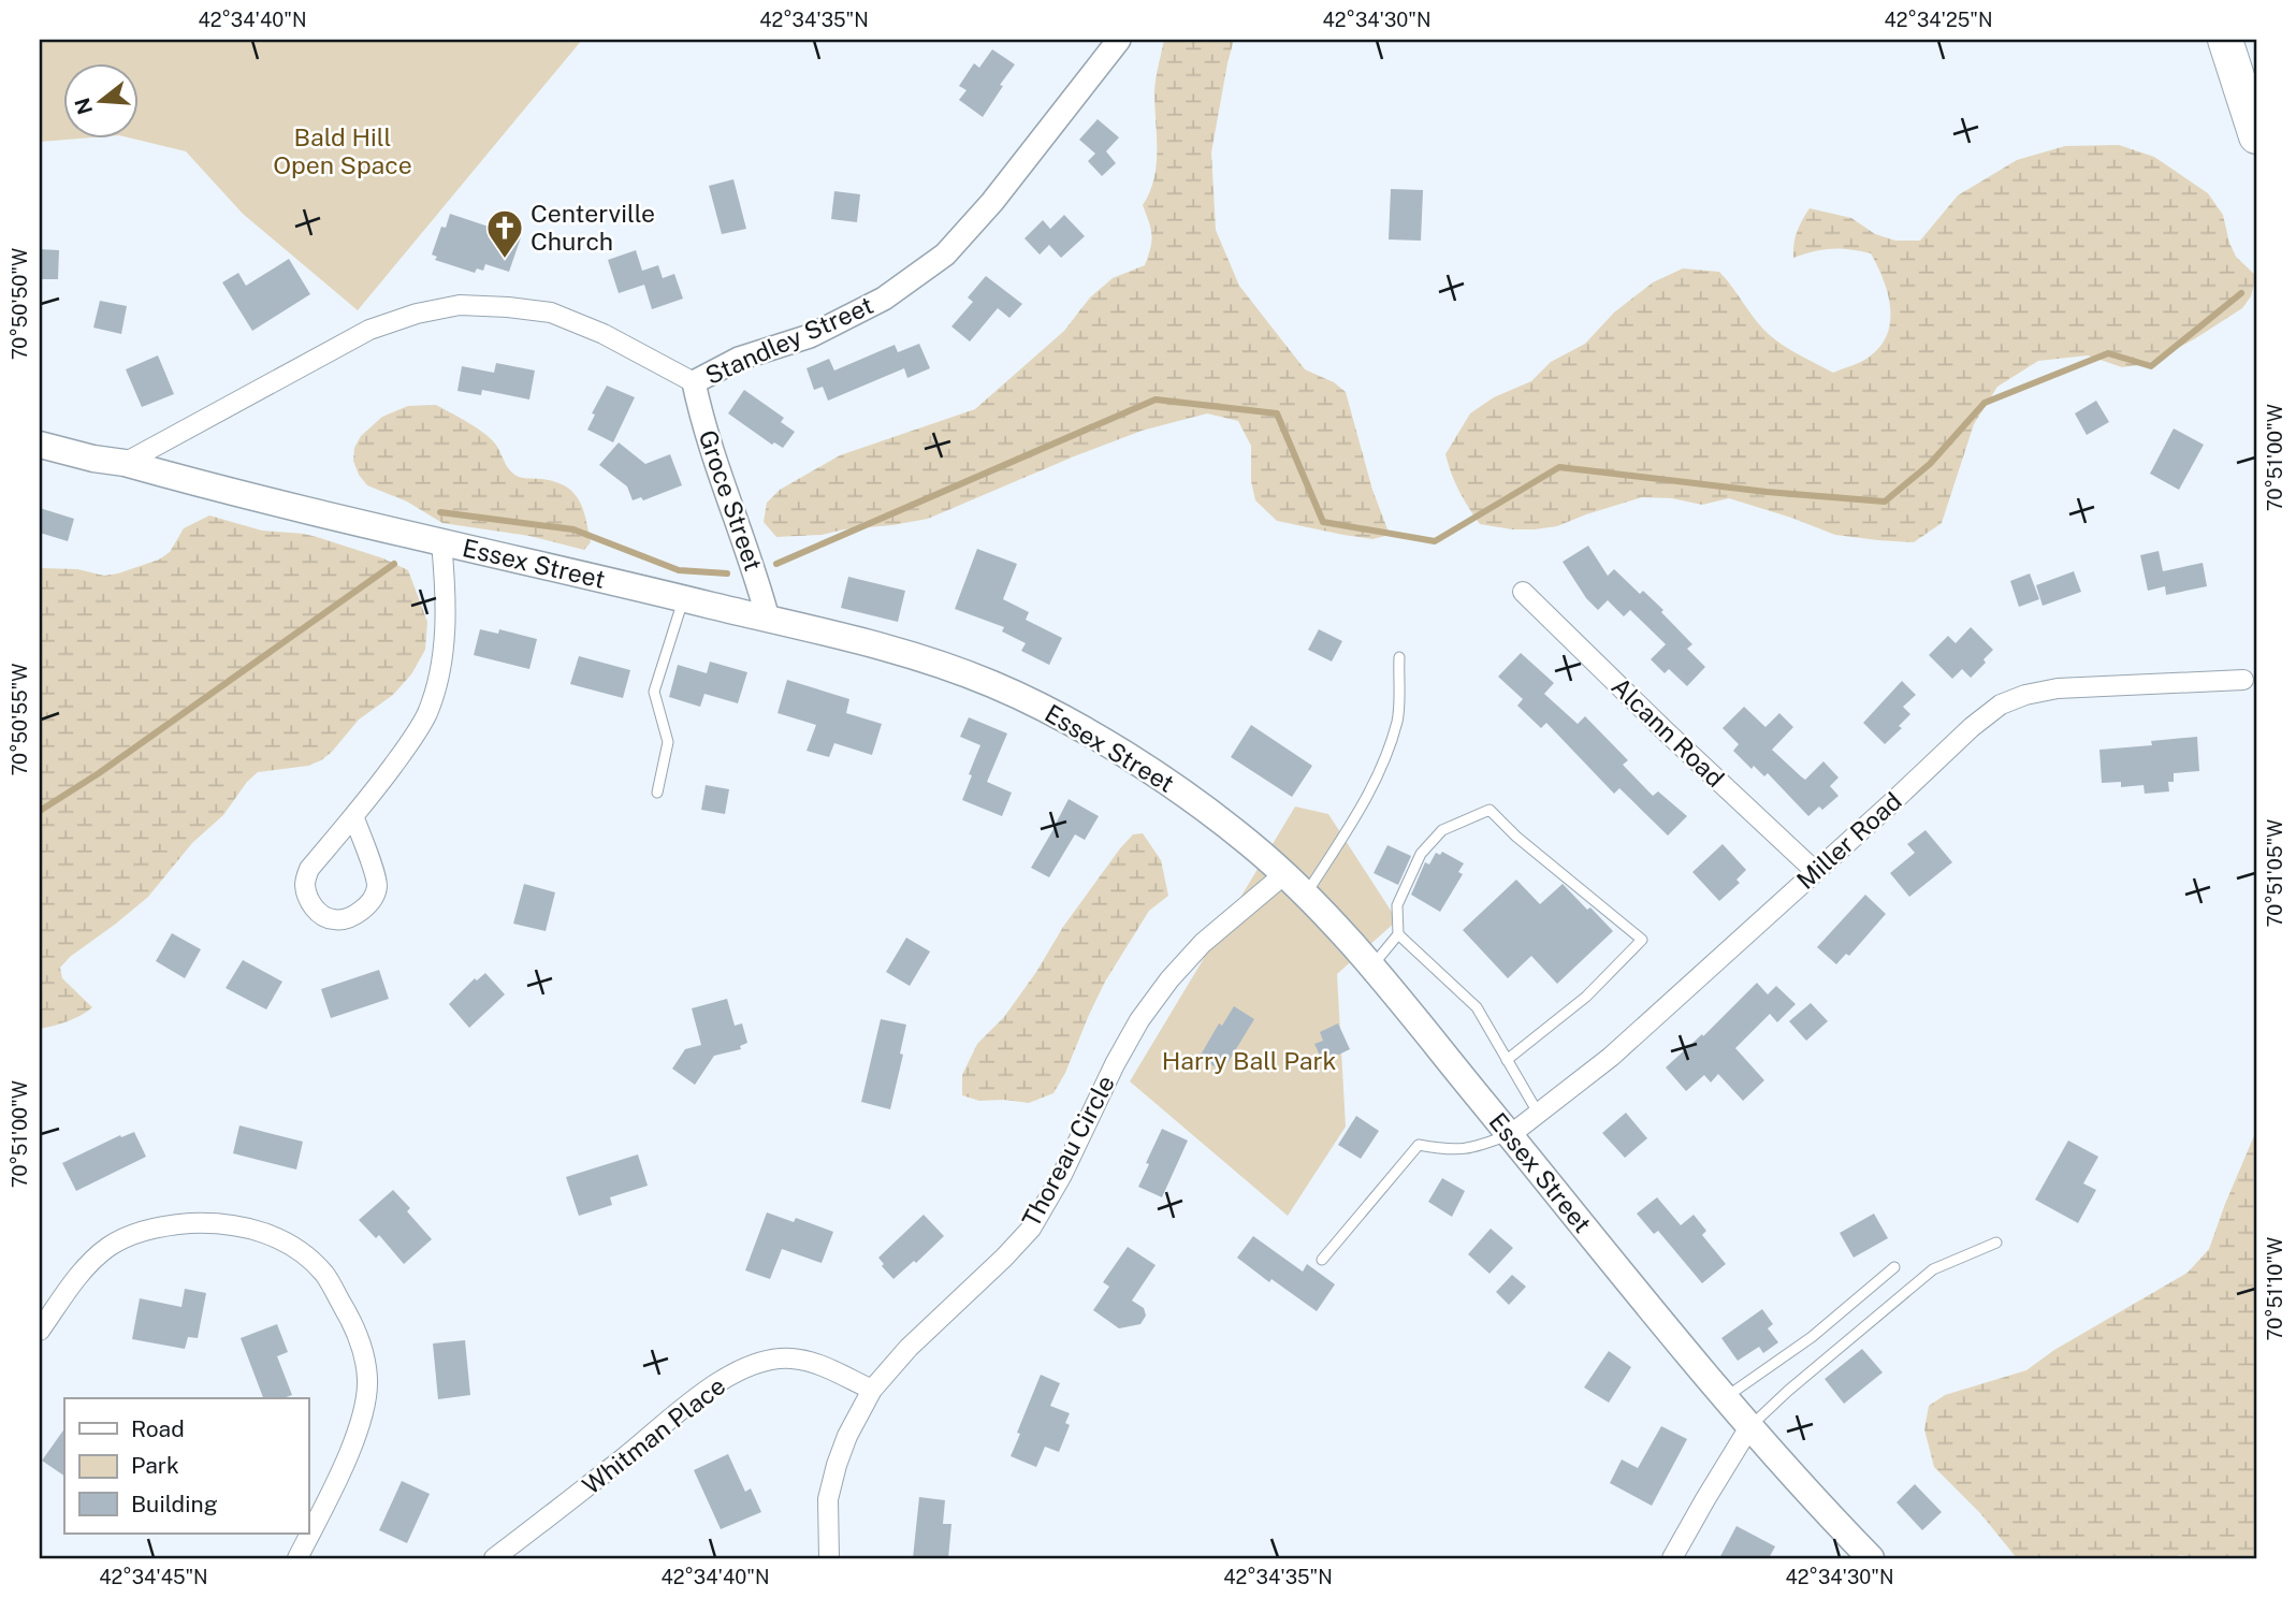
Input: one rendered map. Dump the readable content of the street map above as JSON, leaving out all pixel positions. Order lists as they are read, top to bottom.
{
  "streets": {
    "main road": ["Essex Street"],
    "street": [
      "Standley Street",
      "Groce Street",
      "Alcann Road",
      "Miller Road",
      "Thoreau Circle",
      "Whitman Place"
    ]
  },
  "crossings": [
    ["Standley Street", "Groce Street"],
    ["Standley Street", "Essex Street"],
    ["Groce Street", "Essex Street"],
    ["Essex Street", "Miller Road"],
    ["Essex Street", "Thoreau Circle"],
    ["Alcann Road", "Miller Road"],
    ["Thoreau Circle", "Whitman Place"]
  ],
  "parks": ["Bald Hill Open Space", "Harry Ball Park"],
  "places": {
    "church": ["Centerville Church"]
  },
  "legend": ["Road", "Park", "Building"],
  "north": "left",
  "coordinates": [
    "42°34'40\"N",
    "42°34'35\"N",
    "42°34'30\"N",
    "42°34'25\"N",
    "70°50'50\"W",
    "70°51'00\"W",
    "70°50'55\"W",
    "70°51'05\"W",
    "70°51'10\"W",
    "42°34'45\"N"
  ]
}
